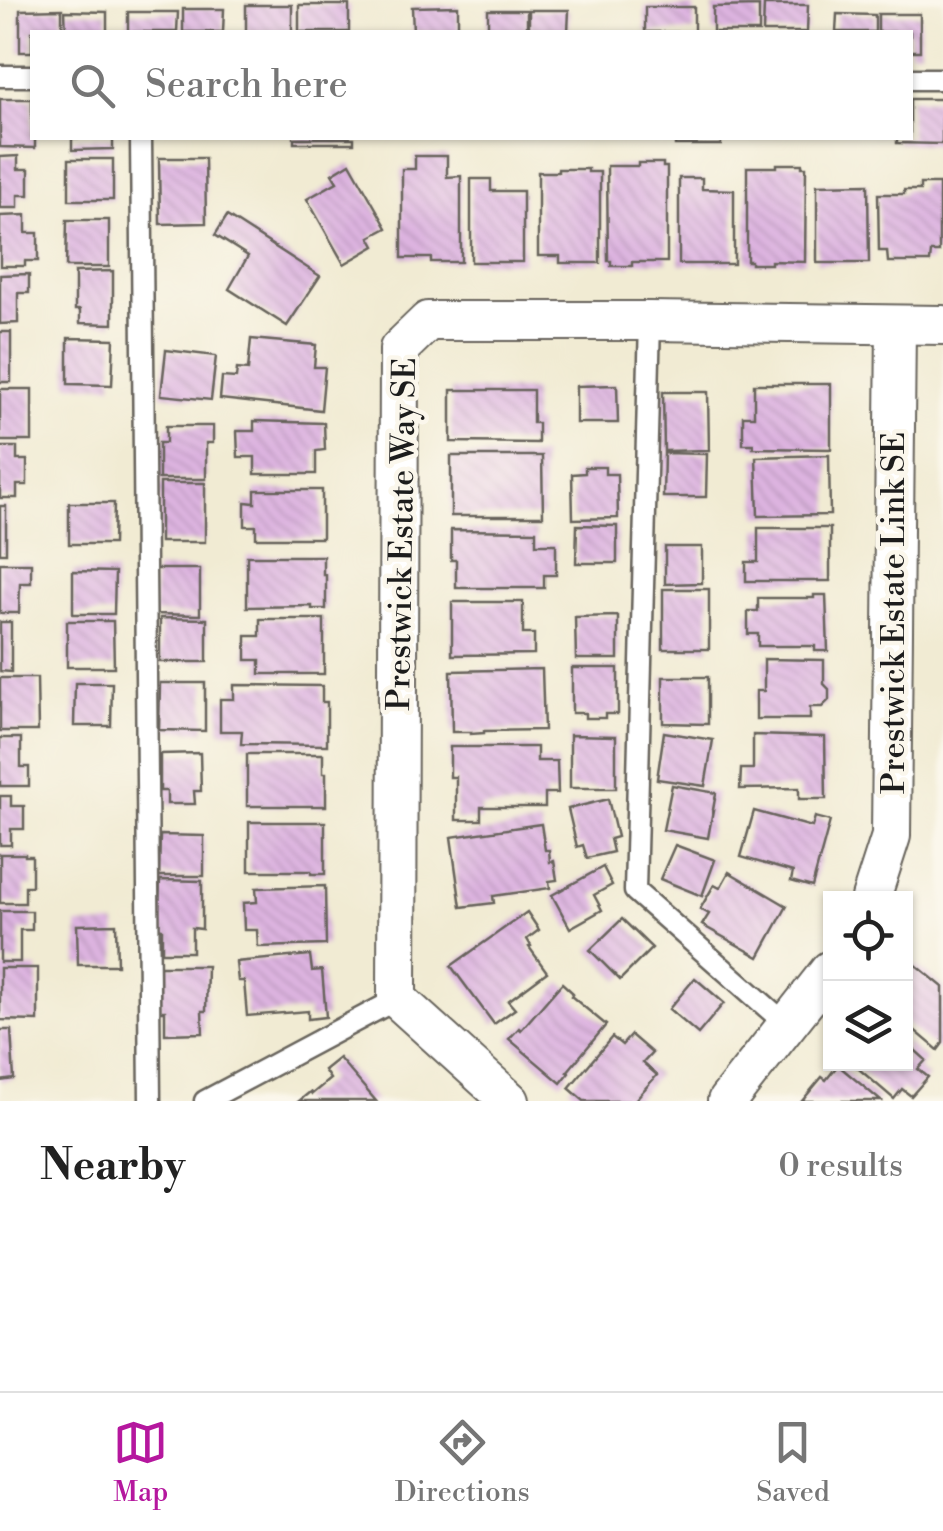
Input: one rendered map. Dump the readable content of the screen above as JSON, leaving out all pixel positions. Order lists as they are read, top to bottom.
{
  "streets": {
    "street": ["Prestwick Estate Way SE", "Prestwick Estate Link SE"]
  },
  "crossings": [
    ["Prestwick Estate Way SE", "Prestwick Estate Link SE"]
  ],
  "page": {
    "search": "Search here",
    "heading": ["Nearby", "0 results"],
    "nav": ["Map", "Directions", "Saved"]
  }
}
